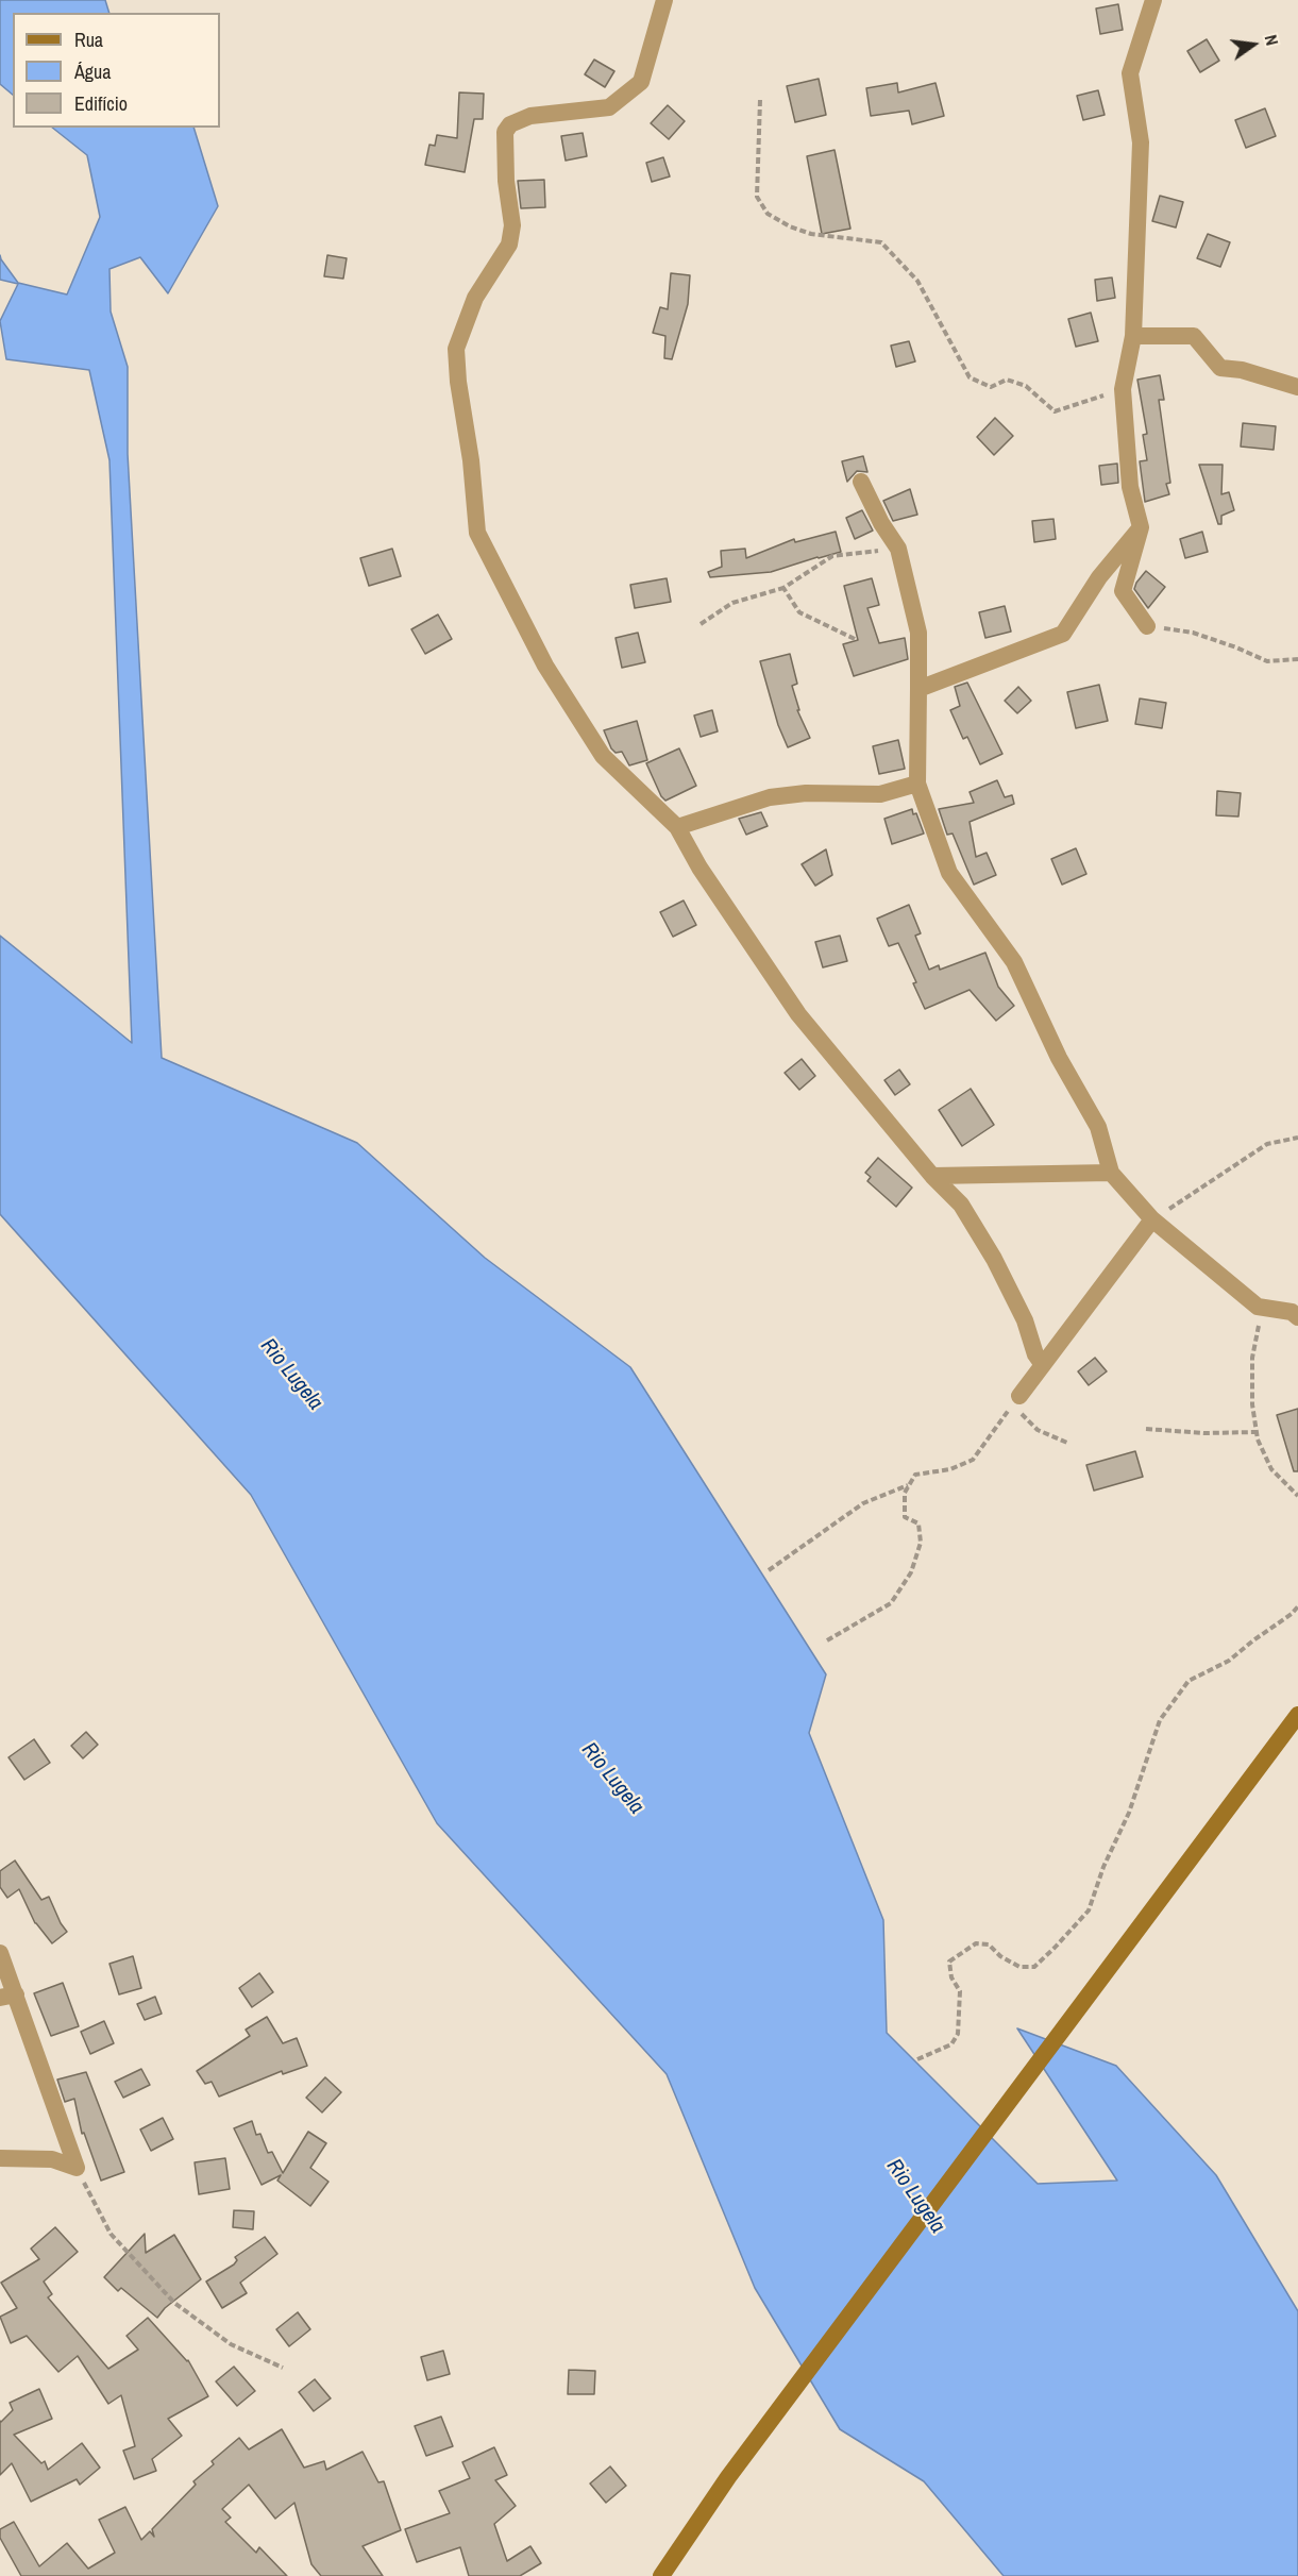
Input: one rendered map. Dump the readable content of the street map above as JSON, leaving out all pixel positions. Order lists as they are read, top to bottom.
{
  "water": ["Rio Lugela"],
  "legend": ["Rua", "Água", "Edifício"],
  "north": "right"
}
